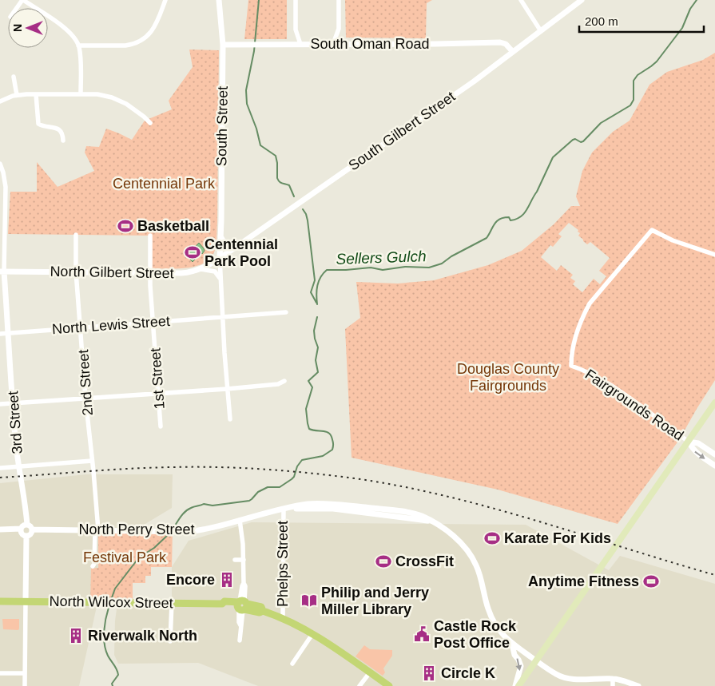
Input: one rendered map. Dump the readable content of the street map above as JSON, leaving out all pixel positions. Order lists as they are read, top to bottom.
{
  "streets": {
    "main road": ["North Wilcox Street"],
    "street": [
      "South Oman Road",
      "South Street",
      "South Gilbert Street",
      "North Gilbert Street",
      "North Lewis Street",
      "1st Street",
      "2nd Street",
      "Fairgrounds Road",
      "3rd Street",
      "North Perry Street",
      "Phelps Street"
    ]
  },
  "crossings": [
    ["South Oman Road", "South Street"],
    ["South Oman Road", "South Gilbert Street"],
    ["South Street", "South Gilbert Street"],
    ["South Street", "North Gilbert Street"],
    ["South Street", "North Lewis Street"],
    ["South Gilbert Street", "North Gilbert Street"],
    ["North Gilbert Street", "1st Street"],
    ["North Gilbert Street", "2nd Street"],
    ["North Gilbert Street", "3rd Street"],
    ["North Lewis Street", "1st Street"],
    ["North Lewis Street", "2nd Street"],
    ["North Lewis Street", "3rd Street"],
    ["2nd Street", "North Perry Street"],
    ["3rd Street", "North Perry Street"],
    ["North Perry Street", "Phelps Street"]
  ],
  "water": ["Sellers Gulch"],
  "parks": ["Centennial Park", "Douglas County Fairgrounds", "Festival Park"],
  "places": {
    "sports": [
      "Basketball",
      "Centennial Park Pool",
      "Karate For Kids",
      "CrossFit",
      "Anytime Fitness"
    ],
    "building": ["Encore", "Riverwalk North", "Circle K"],
    "library": ["Philip and Jerry Miller Library"],
    "public building": ["Castle Rock Post Office"]
  },
  "scale_bar": "200 m",
  "north": "left"
}
